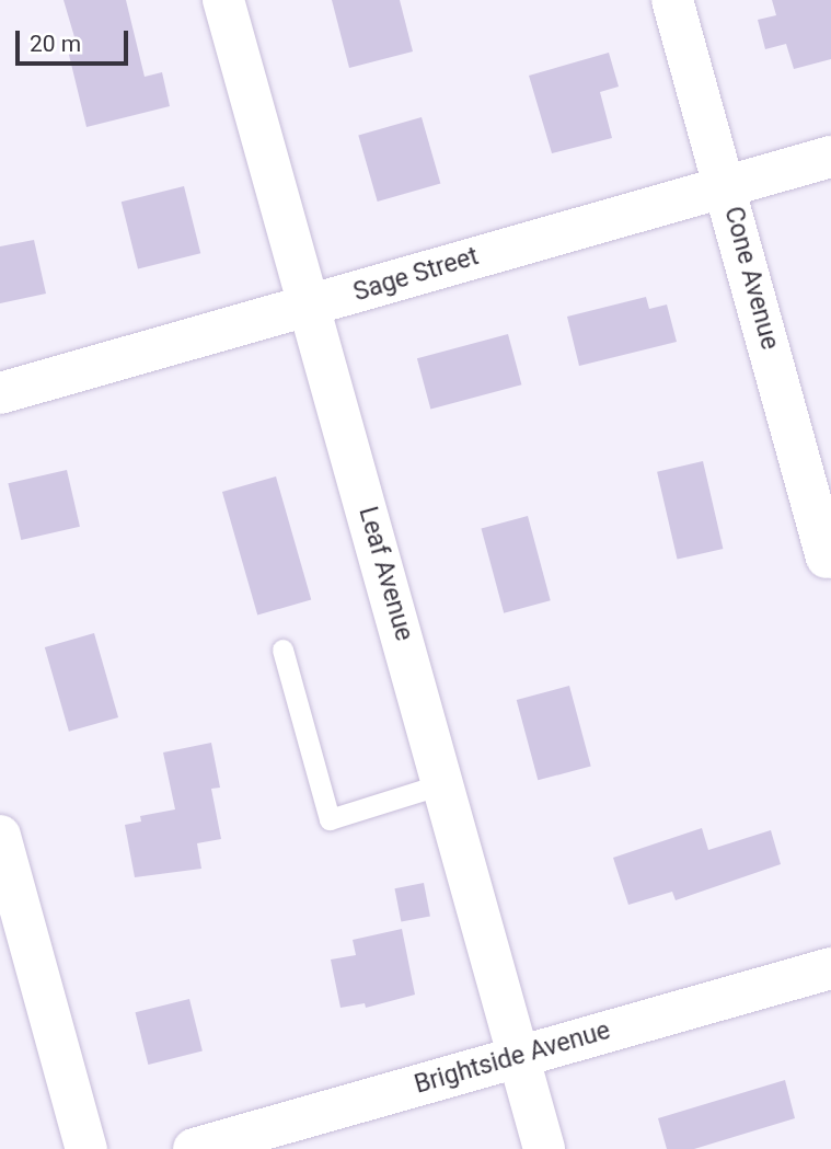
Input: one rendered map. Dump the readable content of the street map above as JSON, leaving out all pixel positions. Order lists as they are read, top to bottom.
{
  "streets": {
    "street": [
      "Sage Street",
      "Cone Avenue",
      "Leaf Avenue",
      "Brightside Avenue"
    ]
  },
  "crossings": [
    ["Sage Street", "Cone Avenue"],
    ["Sage Street", "Leaf Avenue"],
    ["Leaf Avenue", "Brightside Avenue"]
  ],
  "scale_bar": "20 m"
}
